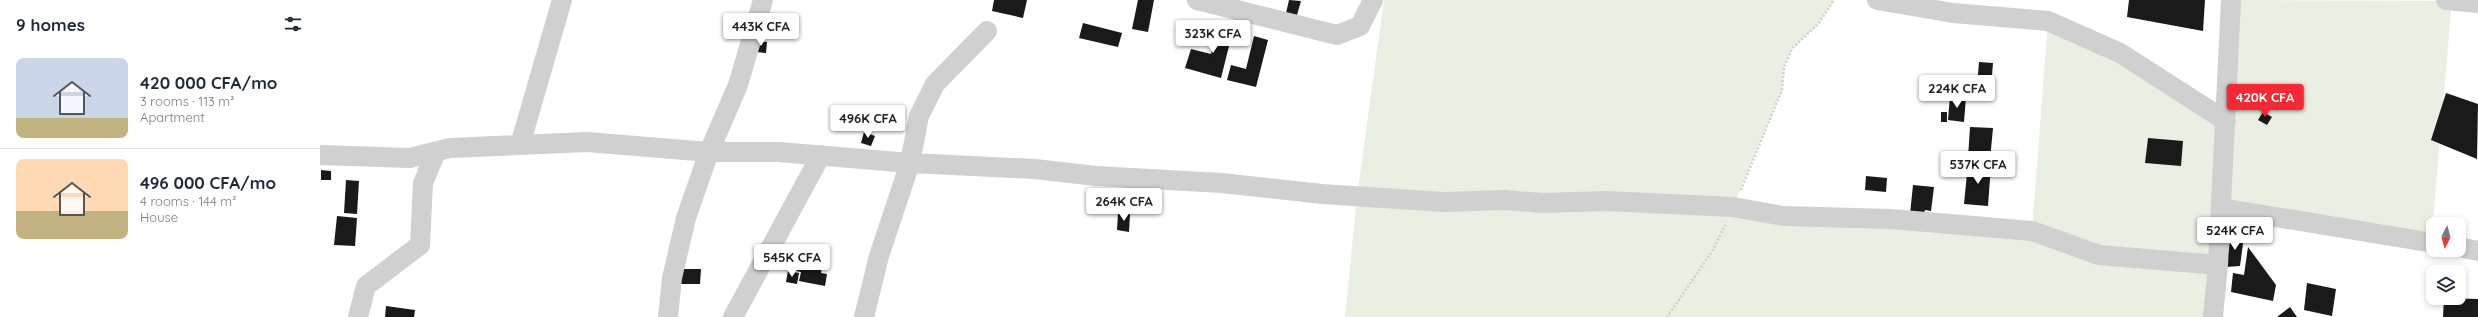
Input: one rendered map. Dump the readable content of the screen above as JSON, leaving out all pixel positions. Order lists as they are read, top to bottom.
{
  "north": "bottom",
  "page": {
    "heading": "9 homes",
    "price": [
      "443K CFA",
      "323K CFA",
      "224K CFA",
      "420K CFA",
      "496K CFA",
      "537K CFA",
      "264K CFA",
      "524K CFA",
      "545K CFA"
    ],
    "list": [
      {
        "name": "420 000 CFA/mo",
        "note": "3 rooms · 113 m² · Apartment"
      },
      {
        "name": "496 000 CFA/mo",
        "note": "4 rooms · 144 m² · House"
      }
    ]
  }
}
